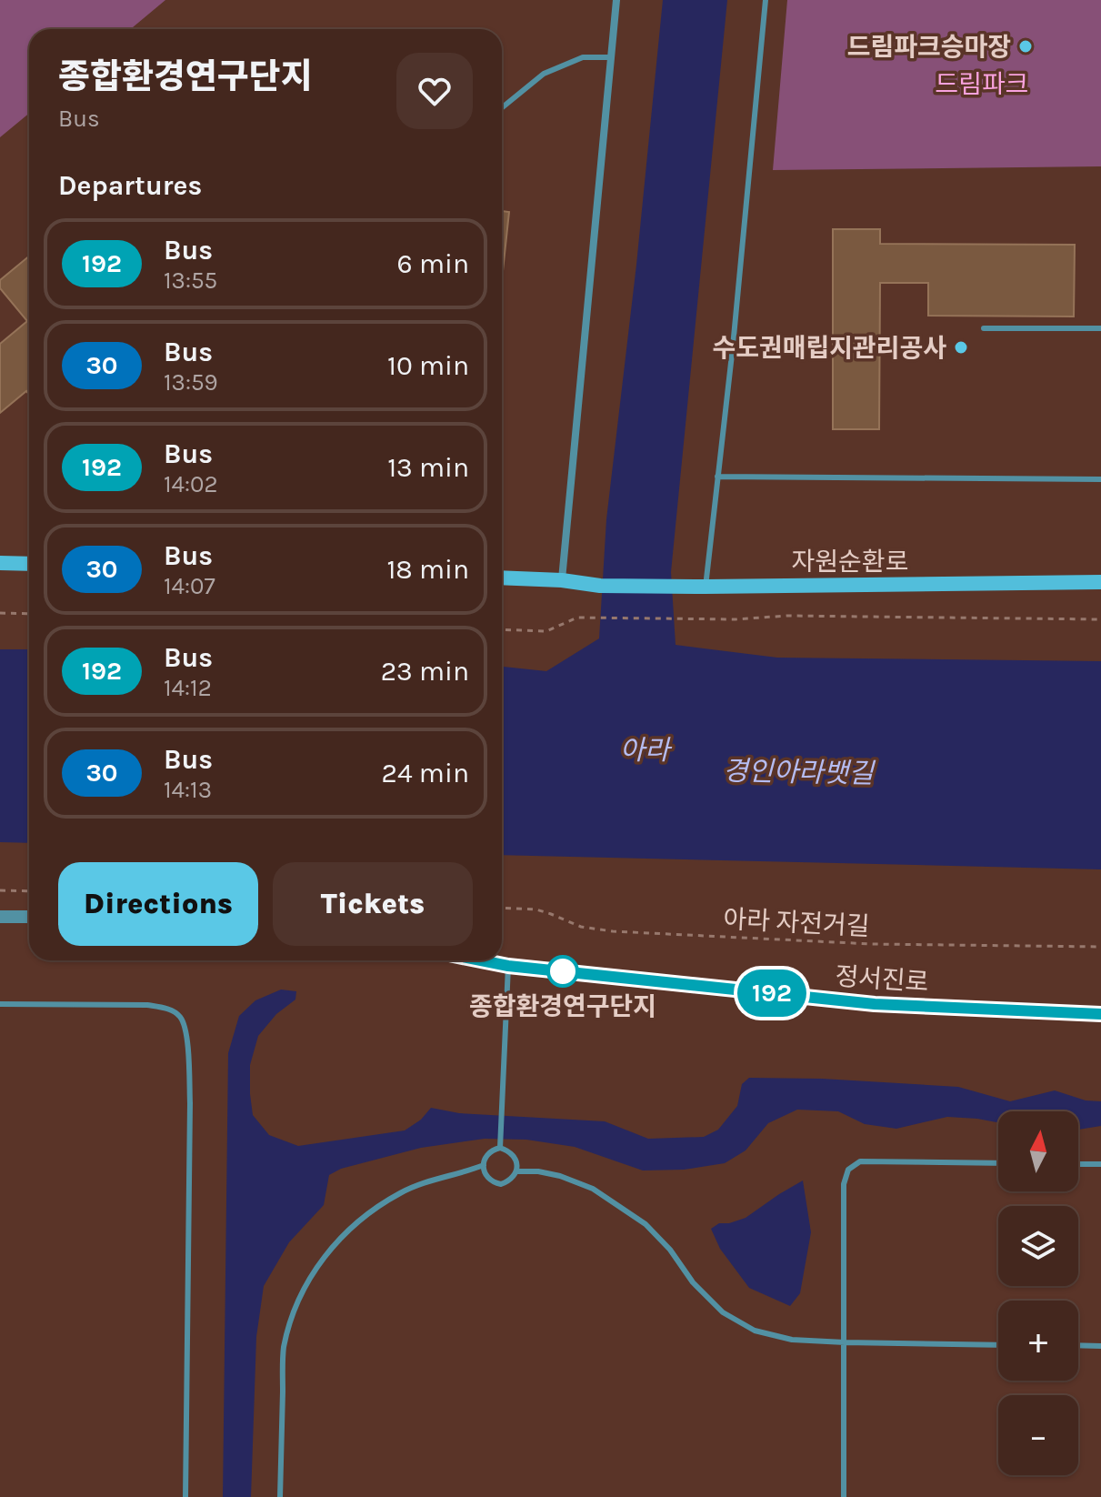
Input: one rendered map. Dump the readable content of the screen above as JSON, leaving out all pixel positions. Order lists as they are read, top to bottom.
{
  "streets": {
    "main road": ["자원순환로"],
    "street": ["정서진로"],
    "path": ["아라 자전거길"]
  },
  "water": ["아라", "경인아라뱃길"],
  "parks": ["드림파크"],
  "places": ["드림파크승마장", "수도권매립지관리공사", "종합환경연구단지"],
  "lines": ["bus line 192"],
  "north": "top",
  "page": {
    "on_map": "192",
    "heading": [
      ["종합환경연구단지", "Bus"],
      "Departures"
    ],
    "list": [
      {
        "mark": "192",
        "name": "Bus",
        "note": "13:55",
        "value": "6 min"
      },
      {
        "mark": "30",
        "name": "Bus",
        "note": "13:59",
        "value": "10 min"
      },
      {
        "mark": "192",
        "name": "Bus",
        "note": "14:02",
        "value": "13 min"
      },
      {
        "mark": "30",
        "name": "Bus",
        "note": "14:07",
        "value": "18 min"
      },
      {
        "mark": "192",
        "name": "Bus",
        "note": "14:12",
        "value": "23 min"
      },
      {
        "mark": "30",
        "name": "Bus",
        "note": "14:13",
        "value": "24 min"
      }
    ],
    "buttons": ["Directions", "Tickets"],
    "map_buttons": ["+", "−"]
  }
}
